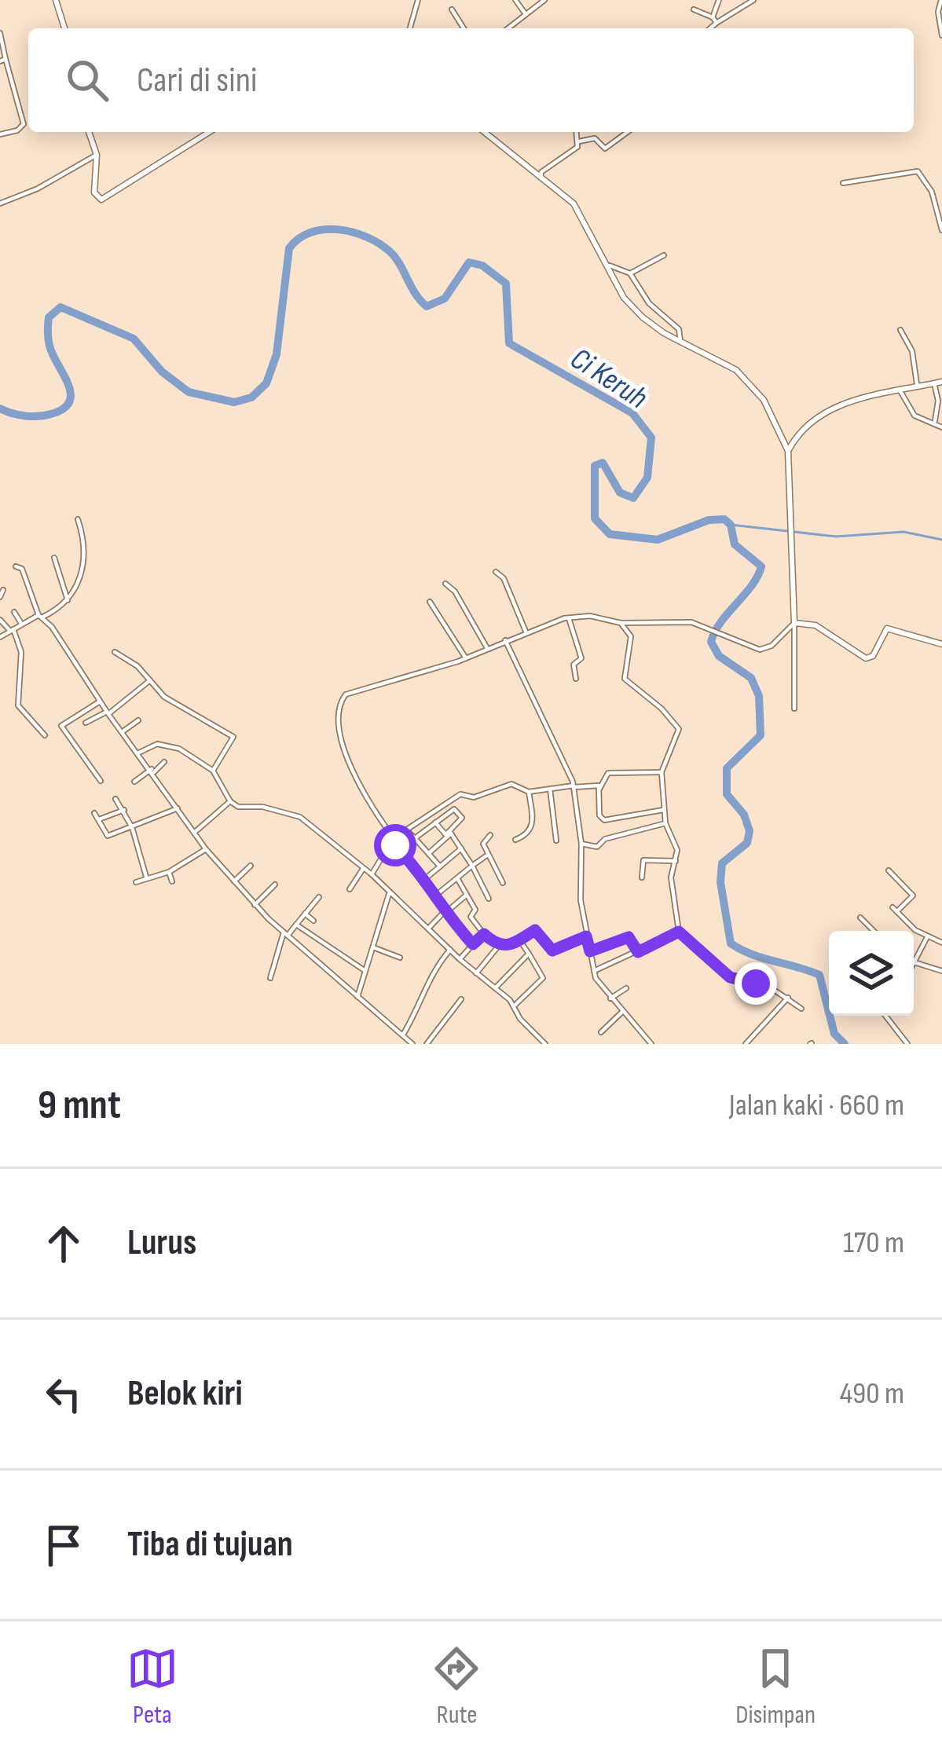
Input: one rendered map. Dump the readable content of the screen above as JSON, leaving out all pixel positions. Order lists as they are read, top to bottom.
{
  "water": ["Ci Keruh"],
  "page": {
    "search": "Cari di sini",
    "heading": ["9 mnt", "Jalan kaki · 660 m"],
    "list": [
      ["Lurus", "170 m"],
      ["Belok kiri", "490 m"],
      "Tiba di tujuan"
    ],
    "nav": ["Peta", "Rute", "Disimpan"]
  }
}
